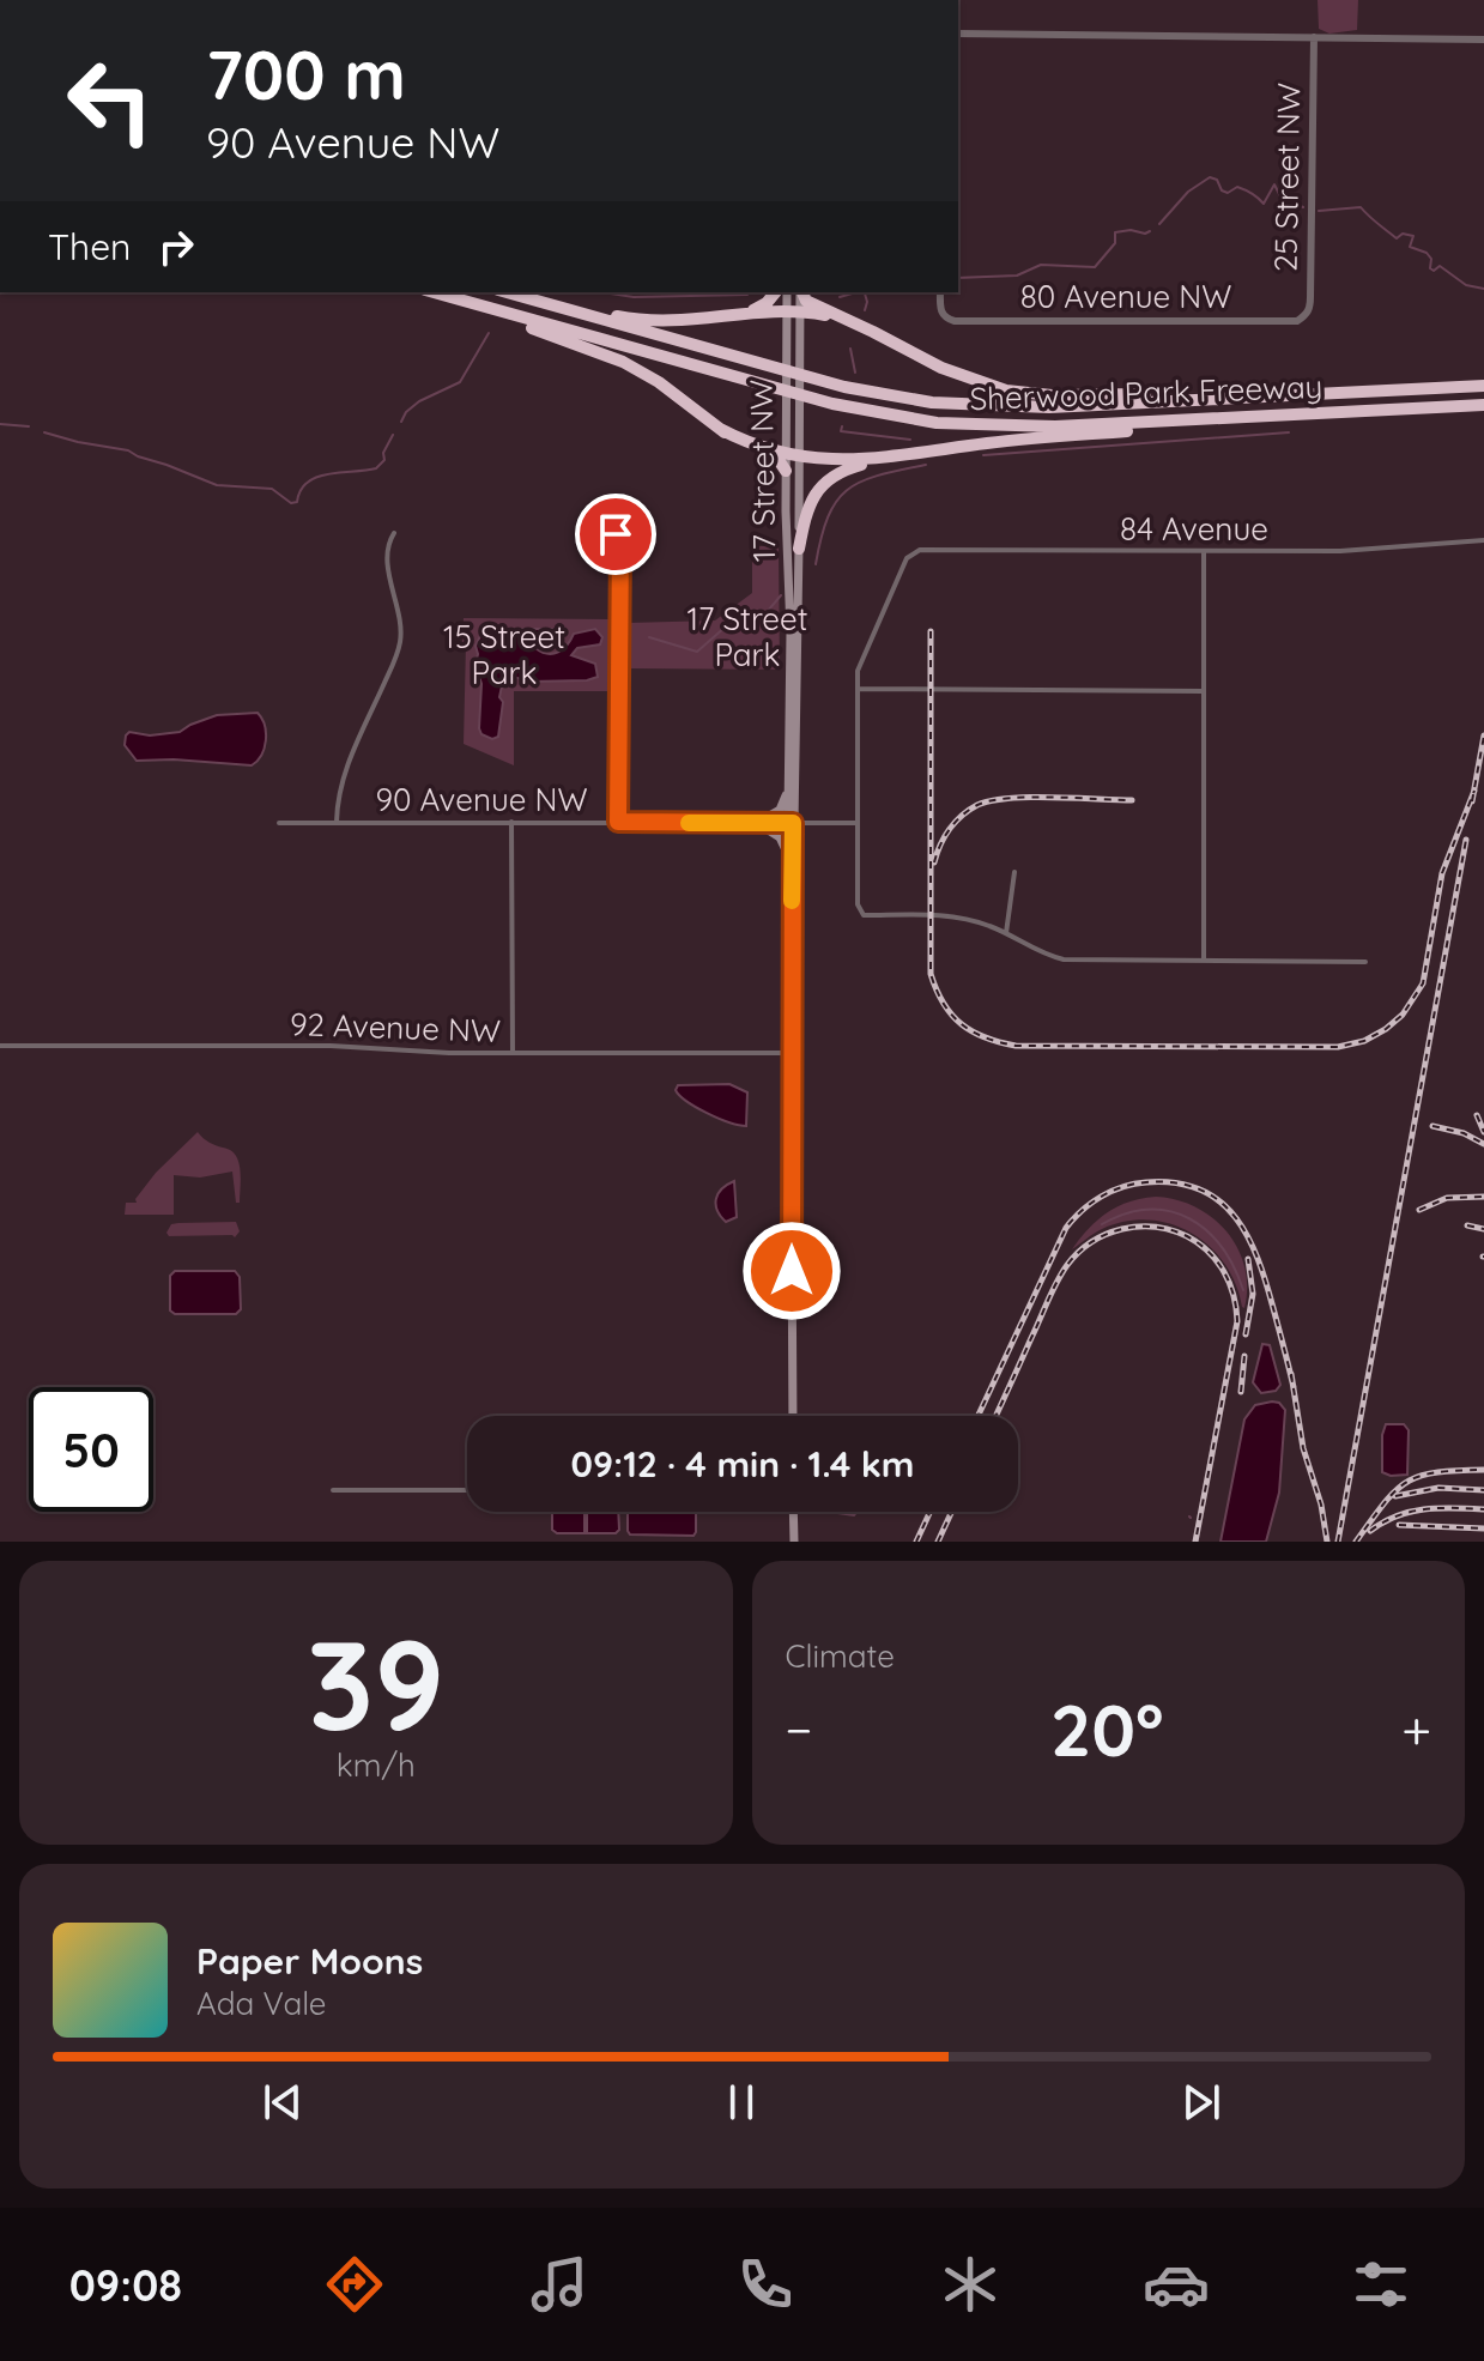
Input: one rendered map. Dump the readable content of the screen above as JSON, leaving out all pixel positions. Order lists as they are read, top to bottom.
{
  "streets": {
    "highway": ["Sherwood Park Freeway"],
    "main road": ["17 Street NW"],
    "street": [
      "25 Street NW",
      "80 Avenue NW",
      "84 Avenue",
      "90 Avenue NW",
      "92 Avenue NW"
    ]
  },
  "crossings": [
    ["25 Street NW", "80 Avenue NW"],
    ["17 Street NW", "90 Avenue NW"],
    ["17 Street NW", "92 Avenue NW"]
  ],
  "parks": ["17 Street Park", "15 Street Park"],
  "page": {
    "turn": ["700 m", "90 Avenue NW"],
    "then": "Then",
    "limit": "50",
    "trip": "09:12 · 4 min · 1.4 km",
    "tile": [
      ["39", "km/h"],
      "Climate"
    ],
    "heat": ["−", "20°", "+"],
    "song": ["Paper Moons", "Ada Vale"],
    "tabs": "09:08"
  }
}
